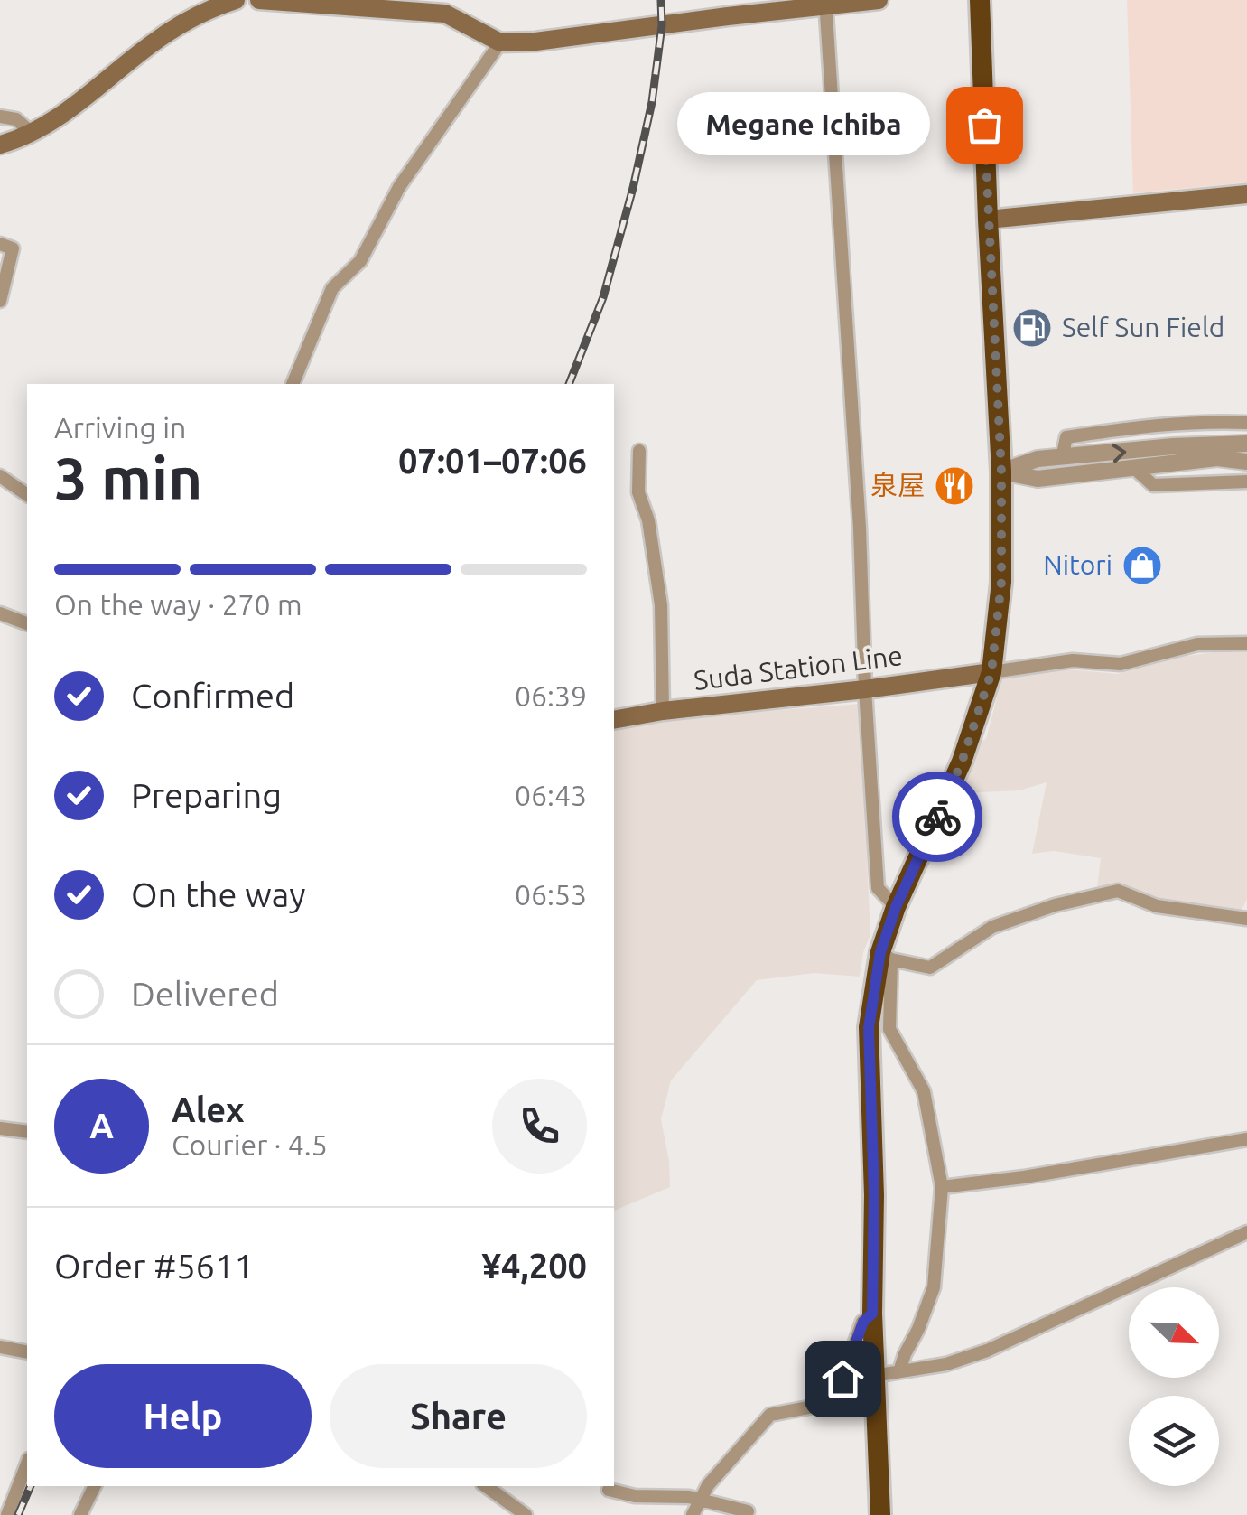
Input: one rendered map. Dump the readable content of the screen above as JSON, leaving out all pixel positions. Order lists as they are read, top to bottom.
{
  "streets": {
    "main road": ["Suda Station Line"]
  },
  "places": {
    "other": ["Megane Ichiba"],
    "fuel station": ["Self Sun Field"],
    "restaurant": ["泉屋"],
    "shop": ["Nitori"]
  },
  "north": "bottom right",
  "page": {
    "bubble": "Megane Ichiba",
    "heading": ["3 min", "Arriving in", "07:01–07:06"],
    "panel": [
      "Alex",
      "Courier · 4.5",
      "Order #5611",
      "¥4,200"
    ],
    "bar": "On the way · 270 m",
    "list": [
      ["Confirmed", "06:39"],
      ["Preparing", "06:43"],
      ["On the way", "06:53"],
      "Delivered"
    ],
    "round": "A",
    "buttons": ["Help", "Share"]
  }
}
